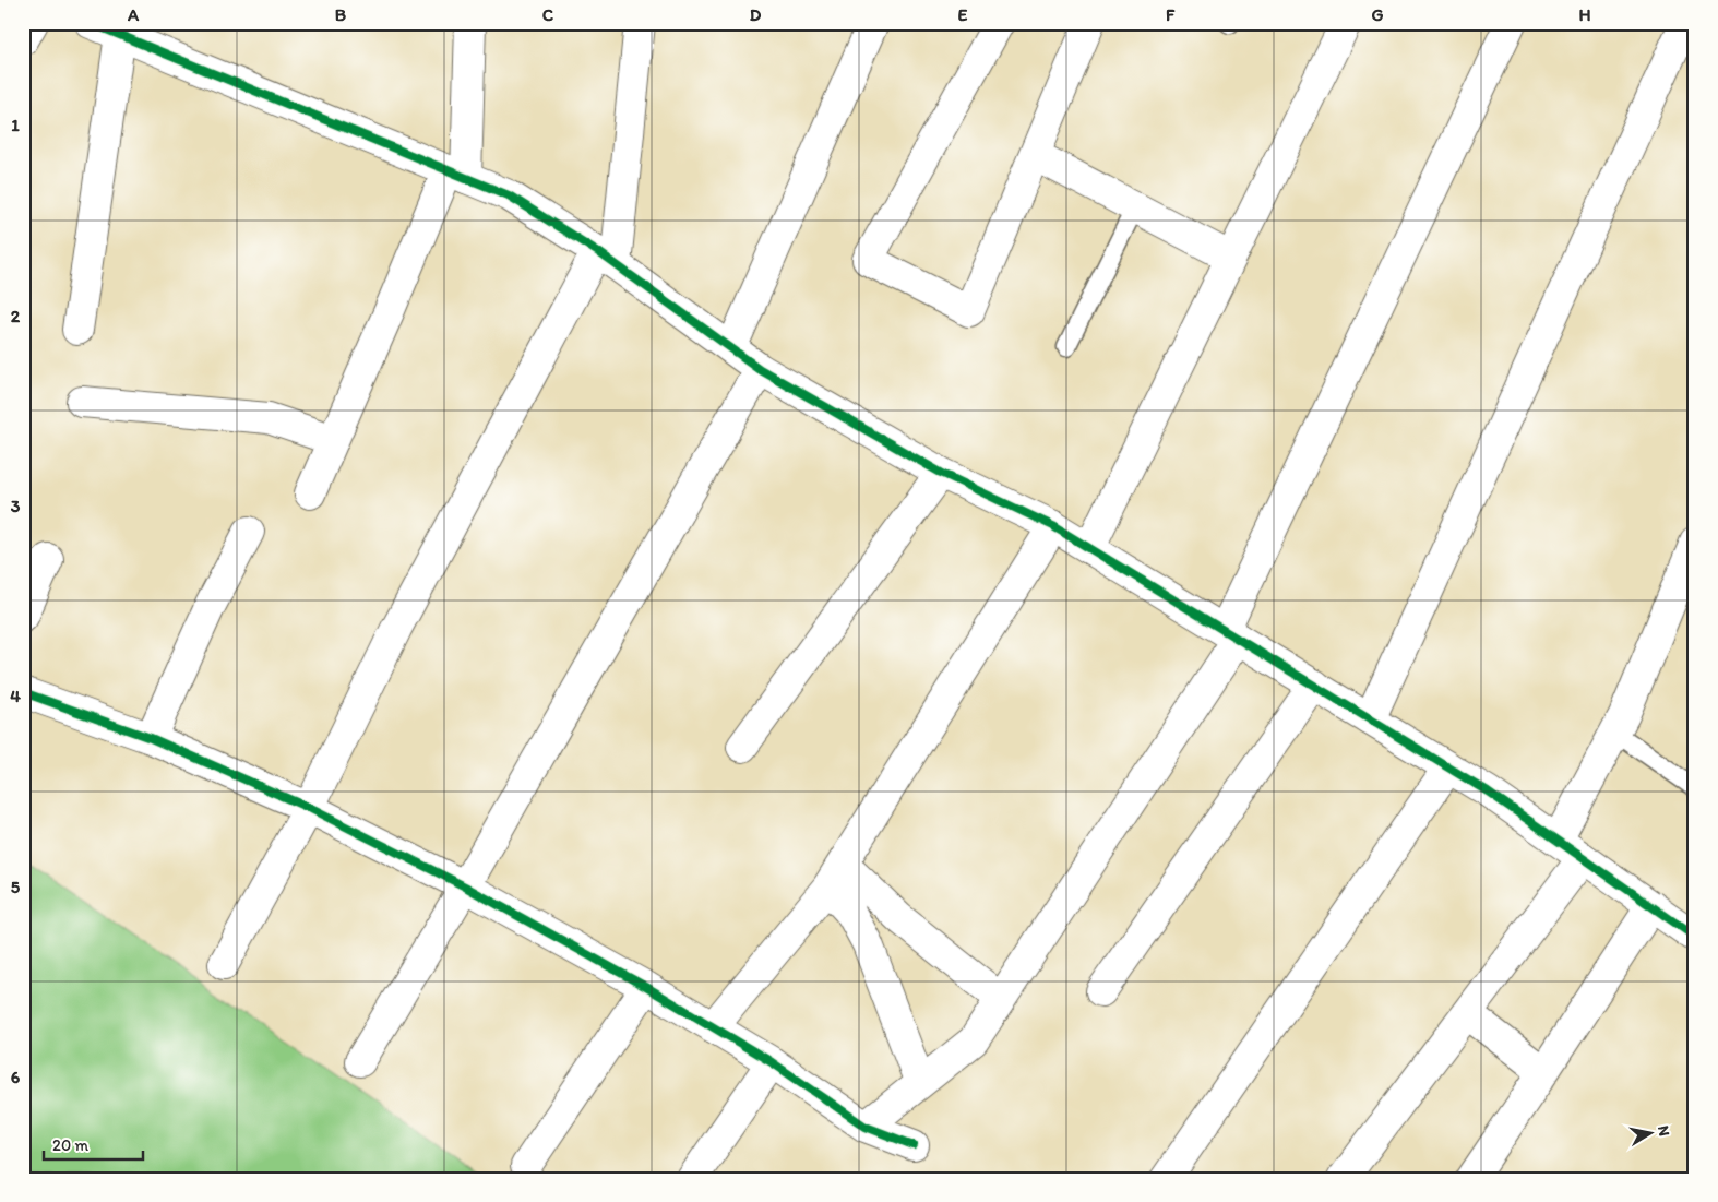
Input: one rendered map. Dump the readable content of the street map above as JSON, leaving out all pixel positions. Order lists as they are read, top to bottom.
{
  "scale_bar": "20 m",
  "north": "right",
  "grid": {
    "columns": [
      "A",
      "B",
      "C",
      "D",
      "E",
      "F",
      "G",
      "H"
    ],
    "rows": [
      "1",
      "2",
      "3",
      "4",
      "5",
      "6"
    ]
  }
}
